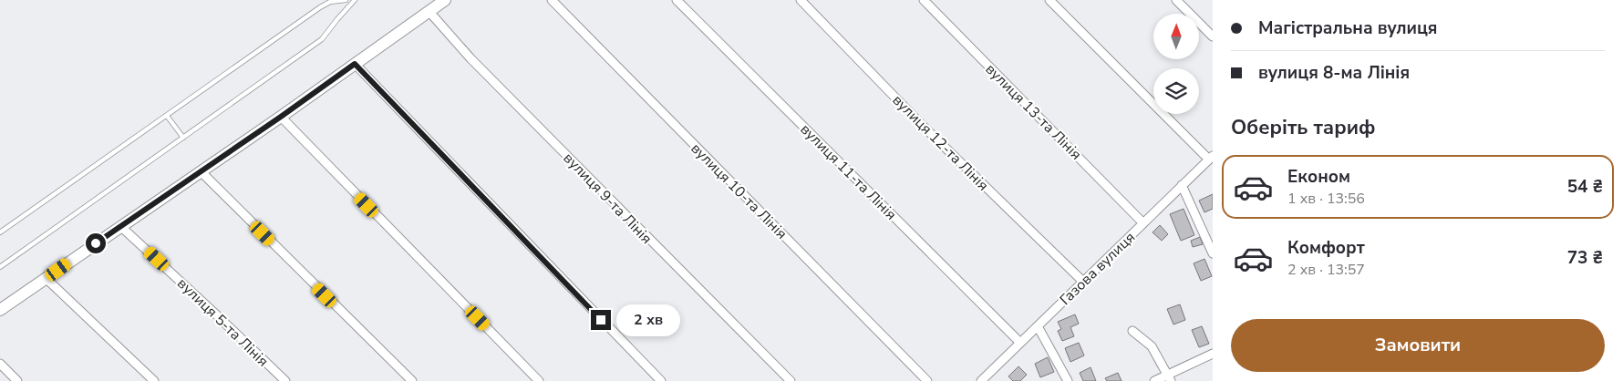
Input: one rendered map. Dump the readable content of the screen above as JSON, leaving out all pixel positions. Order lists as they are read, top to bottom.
{
  "streets": {
    "street": [
      "вулиця 13-та Лінія",
      "вулиця 12-та Лінія",
      "вулиця 11-та Лінія",
      "вулиця 10-та Лінія",
      "вулиця 9-та Лінія",
      "Газова вулиця",
      "вулиця 5-та Лінія"
    ]
  },
  "crossings": [
    ["вулиця 13-та Лінія", "Газова вулиця"],
    ["вулиця 12-та Лінія", "Газова вулиця"],
    ["вулиця 11-та Лінія", "Газова вулиця"]
  ],
  "north": "top",
  "page": {
    "banner": ["Магістральна вулиця", "вулиця 8-ма Лінія"],
    "heading": "Оберіть тариф",
    "list": [
      {
        "name": "Економ",
        "note": "1 хв · 13:56",
        "value": "54 ₴"
      },
      {
        "name": "Комфорт",
        "note": "2 хв · 13:57",
        "value": "73 ₴"
      }
    ],
    "bubble": "2 хв",
    "buttons": "Замовити"
  }
}
